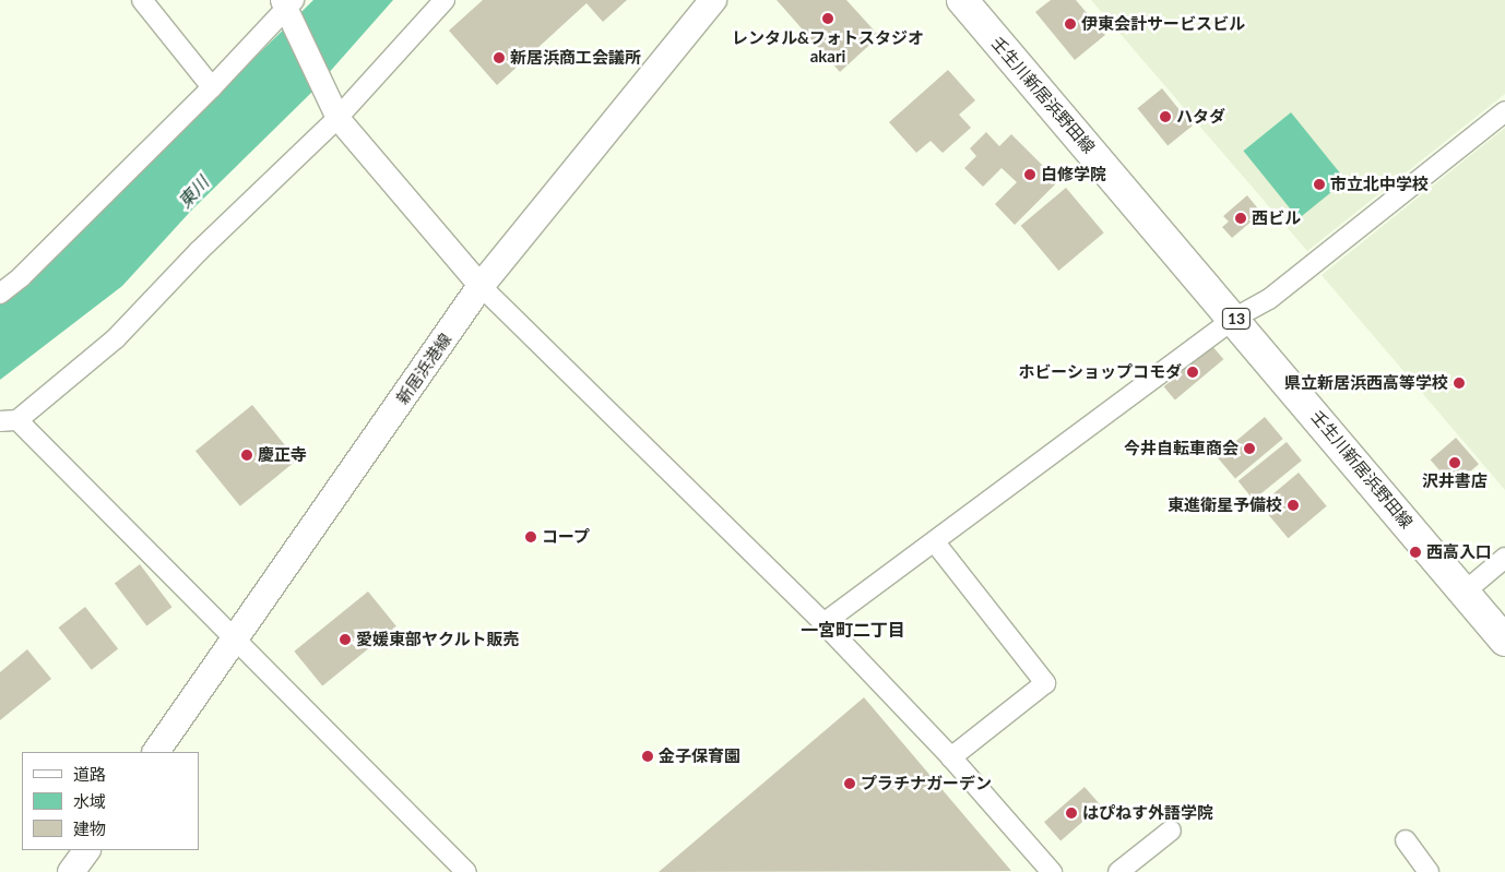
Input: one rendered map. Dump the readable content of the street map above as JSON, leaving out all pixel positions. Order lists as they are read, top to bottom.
{
  "streets": {
    "main road": ["壬生川新居浜野田線", "13", "新居浜港線"]
  },
  "districts": ["一宮町二丁目"],
  "water": ["東川"],
  "places": [
    "レンタル&フォトスタジオ akari",
    "伊東会計サービスビル",
    "新居浜商工会議所",
    "ハタダ",
    "白修学院",
    "市立北中学校",
    "西ビル",
    "ホビーショップコモダ",
    "県立新居浜西高等学校",
    "今井自転車商会",
    "慶正寺",
    "沢井書店",
    "東進衛星予備校",
    "コープ",
    "西高入口",
    "愛媛東部ヤクルト販売",
    "金子保育園",
    "プラチナガーデン",
    "はぴねす外語学院"
  ],
  "legend": ["道路", "水域", "建物"]
}
